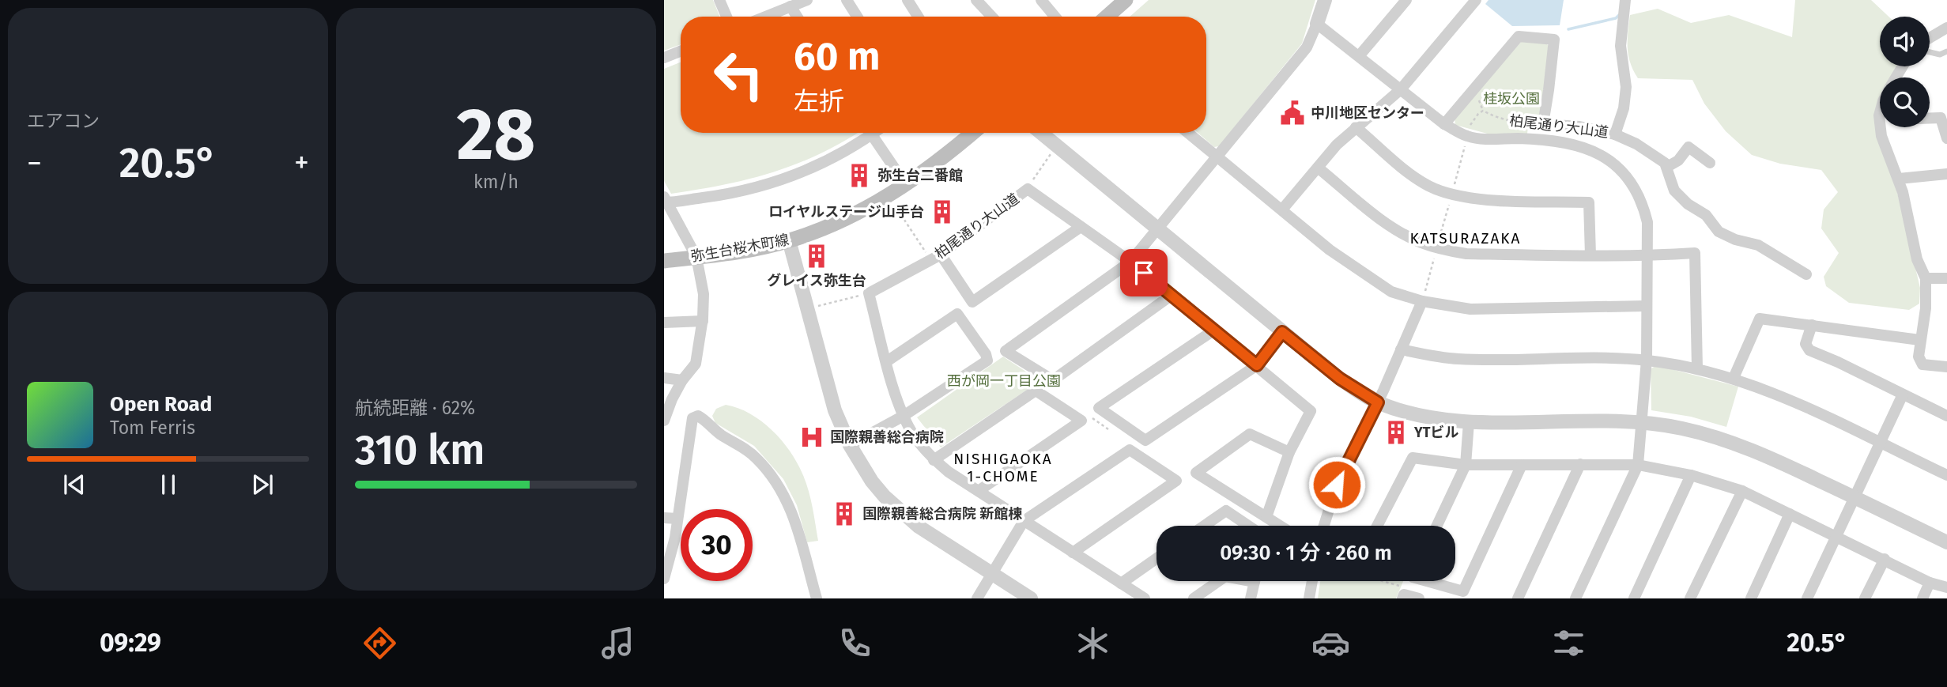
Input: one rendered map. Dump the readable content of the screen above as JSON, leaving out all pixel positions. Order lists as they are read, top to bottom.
{
  "streets": {
    "main road": ["弥生台桜木町線"],
    "street": ["柏尾通り大山道"]
  },
  "districts": ["KATSURAZAKA", "NISHIGAOKA 1-CHOME"],
  "parks": ["桂坂公園", "西が岡一丁目公園"],
  "places": {
    "public building": ["中川地区センター"],
    "building": [
      "弥生台二番館",
      "ロイヤルステージ山手台",
      "グレイス弥生台",
      "YTビル",
      "国際親善総合病院 新館棟"
    ],
    "hospital": ["国際親善総合病院"]
  },
  "page": {
    "tile": [
      "エアコン",
      ["28", "km/h"],
      ["航続距離 · 62%", "310 km"]
    ],
    "turn": ["60 m", "左折"],
    "heat": ["−", "20.5°", "+"],
    "song": ["Open Road", "Tom Ferris"],
    "limit": "30",
    "trip": "09:30 · 1 分 · 260 m",
    "tabs": ["09:29", "20.5°"]
  }
}
